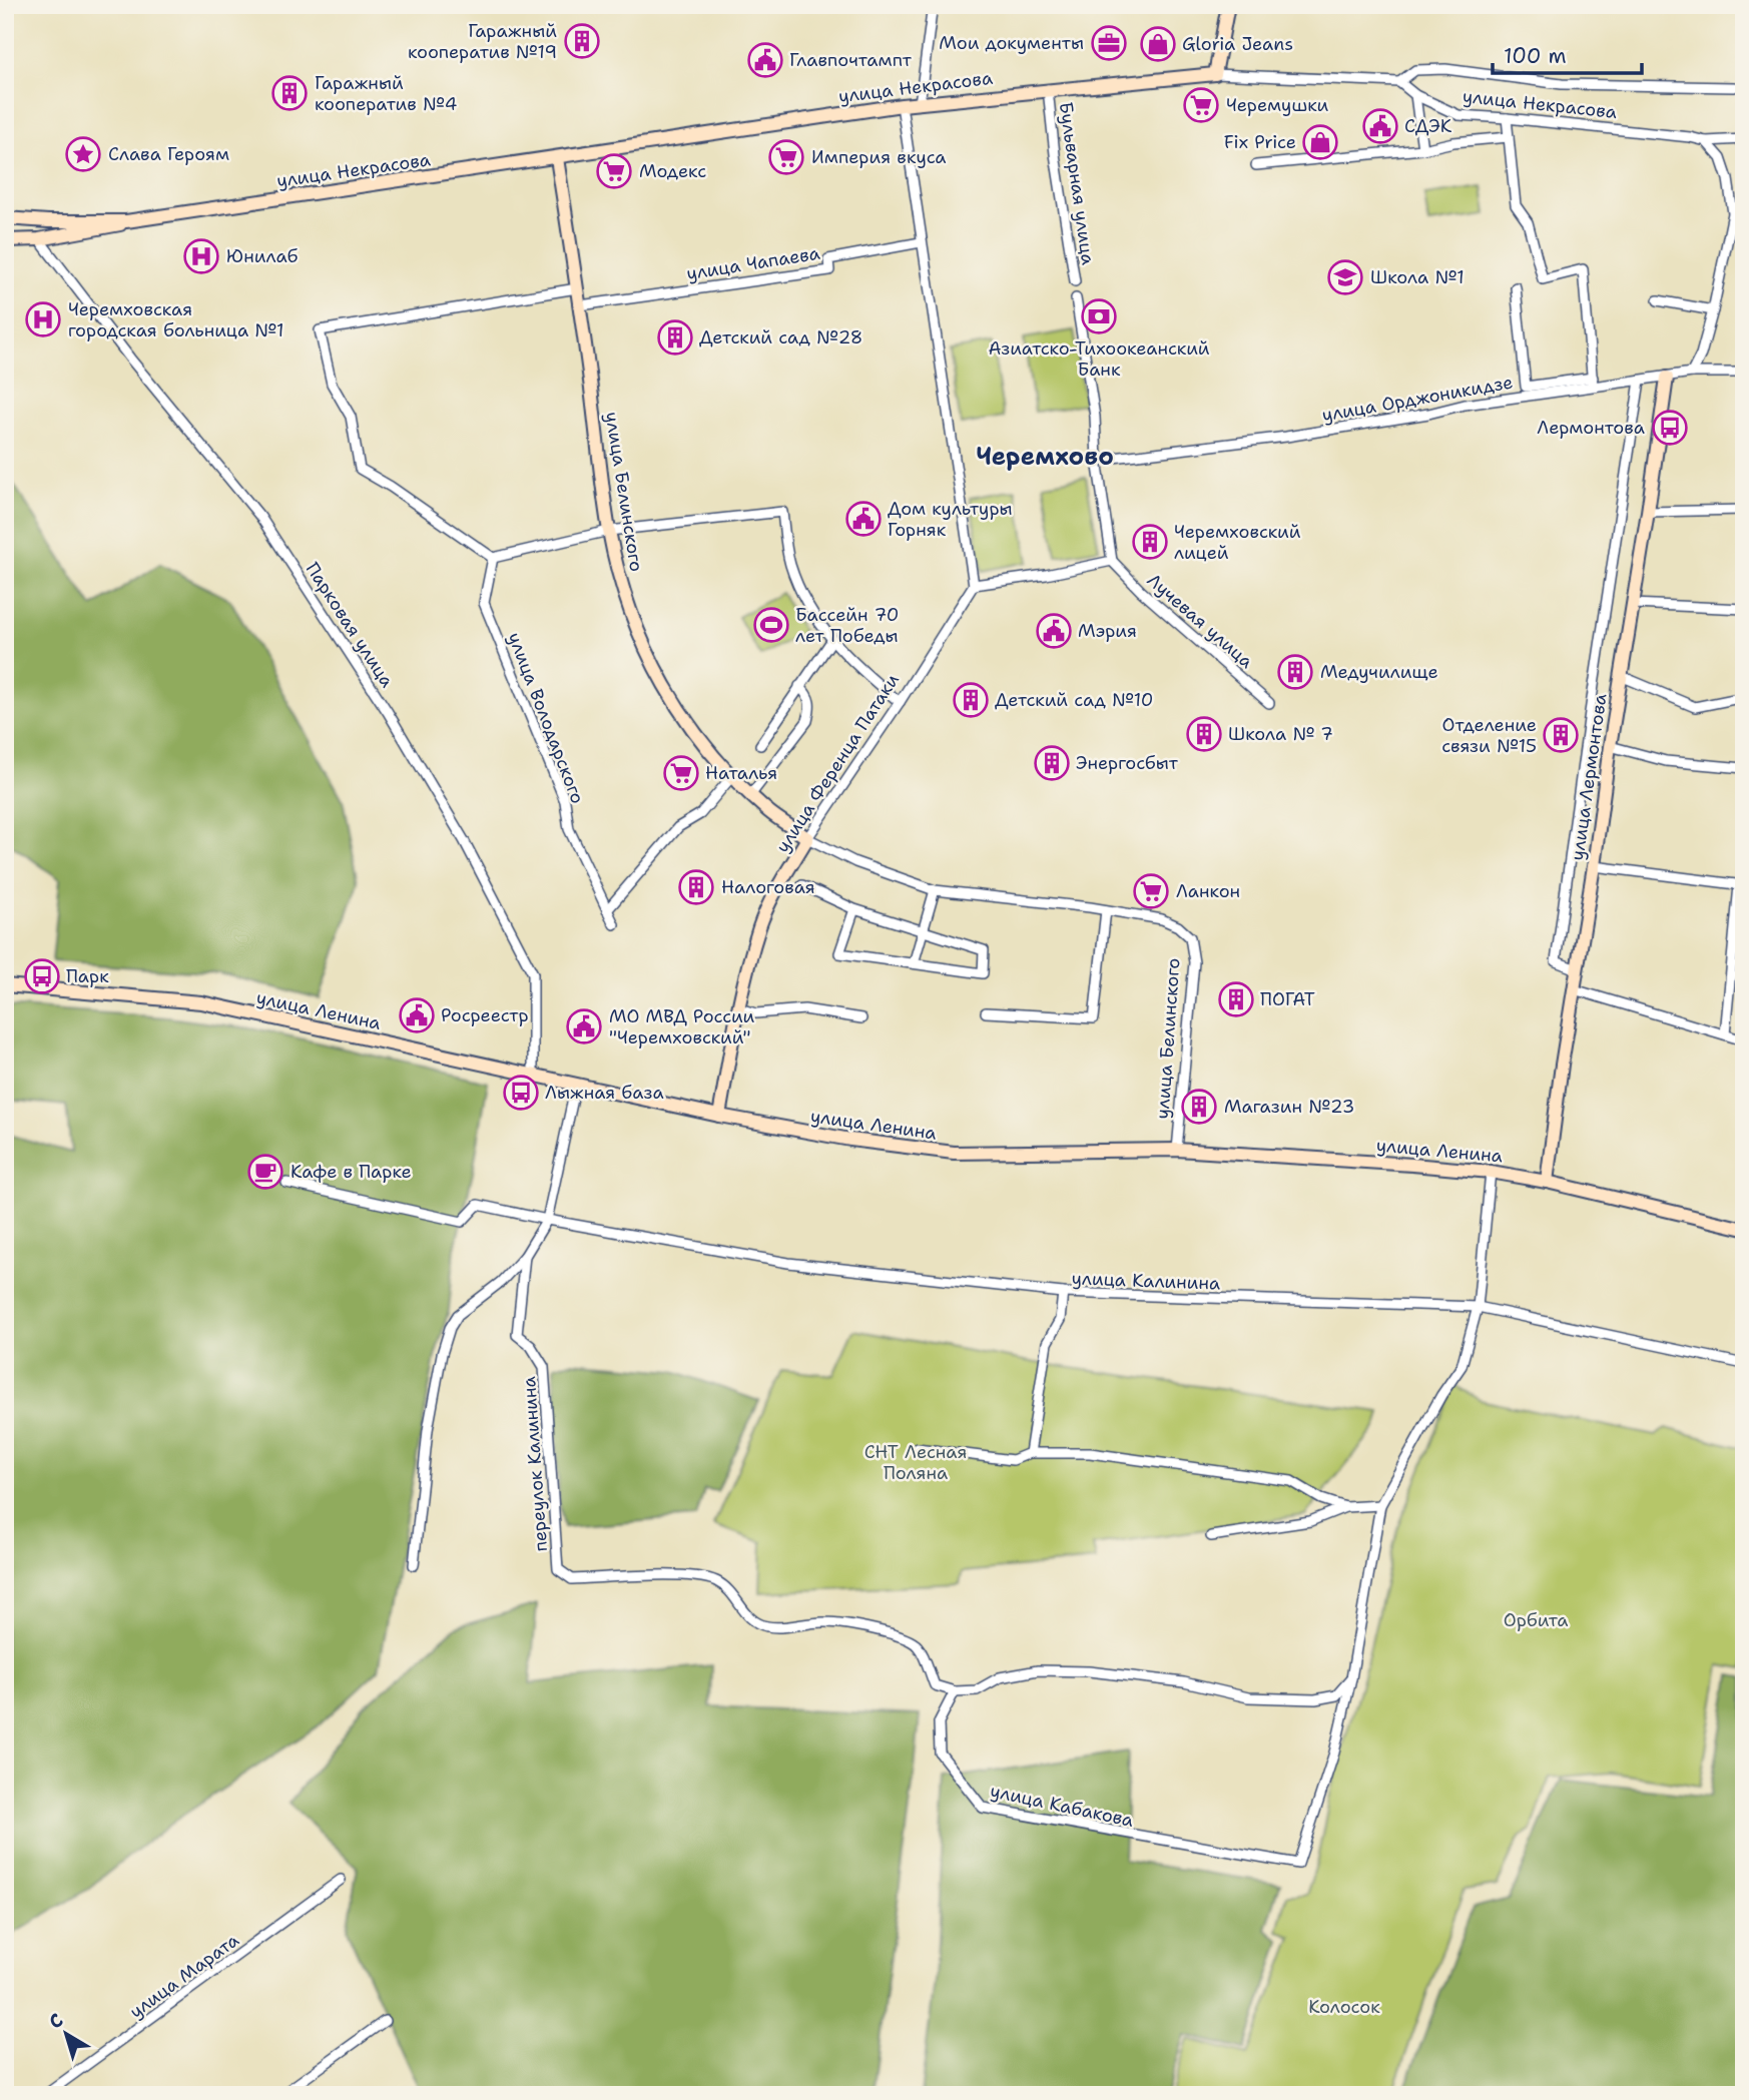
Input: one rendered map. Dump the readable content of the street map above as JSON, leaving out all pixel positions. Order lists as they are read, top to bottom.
{
  "streets": {
    "main road": [
      "улица Некрасова",
      "улица Белинского",
      "улица Ференца Патаки",
      "улица Лермонтова",
      "улица Ленина"
    ],
    "street": [
      "Бульварная улица",
      "улица Чапаева",
      "улица Орджоникидзе",
      "Лучевая улица",
      "Парковая улица",
      "улица Володарского",
      "улица Калинина",
      "переулок Калинина",
      "улица Кабакова",
      "улица Марата"
    ]
  },
  "crossings": [
    ["улица Некрасова", "Бульварная улица"],
    ["улица Некрасова", "улица Белинского"],
    ["улица Некрасова", "Парковая улица"],
    ["улица Чапаева", "улица Белинского"],
    ["улица Орджоникидзе", "улица Лермонтова"],
    ["улица Белинского", "улица Ференца Патаки"],
    ["улица Белинского", "улица Ленина"],
    ["Парковая улица", "улица Ленина"],
    ["улица Ференца Патаки", "улица Ленина"],
    ["улица Лермонтова", "улица Ленина"],
    ["переулок Калинина", "улица Кабакова"]
  ],
  "districts": ["Черемхово"],
  "parks": ["СНТ Лесная Поляна", "Орбита", "Колосок"],
  "places": {
    "building": [
      "Гаражный кооператив №19",
      "Гаражный кооператив №4",
      "Детский сад №28",
      "Черемховский лицей",
      "Медучилище",
      "Детский сад №10",
      "Школа № 7",
      "Отделение связи №15",
      "Энергосбыт",
      "Налоговая",
      "ПОГАТ",
      "Магазин №23"
    ],
    "office": ["Мои документы"],
    "shop": ["Gloria Jeans", "Fix Price"],
    "public building": [
      "Главпочтампт",
      "СДЭК",
      "Дом культуры Горняк",
      "Мэрия",
      "Росреестр",
      "МО МВД России \"Черемховский\""
    ],
    "supermarket": [
      "Черемушки",
      "Империя вкуса",
      "Модекс",
      "Наталья",
      "Ланкон"
    ],
    "place": ["Слава Героям"],
    "hospital": ["Юнилаб", "Черемховская городская больница №1"],
    "school or university": ["Школа №1"],
    "bank": ["Азиатско-Тихоокеанский Банк"],
    "bus stop": ["Лермонтова", "Парк", "Лыжная база"],
    "sports": ["Бассейн 70 лет Победы"],
    "cafe": ["Кафе в Парке"]
  },
  "scale_bar": "100 m",
  "north": "top left"
}
